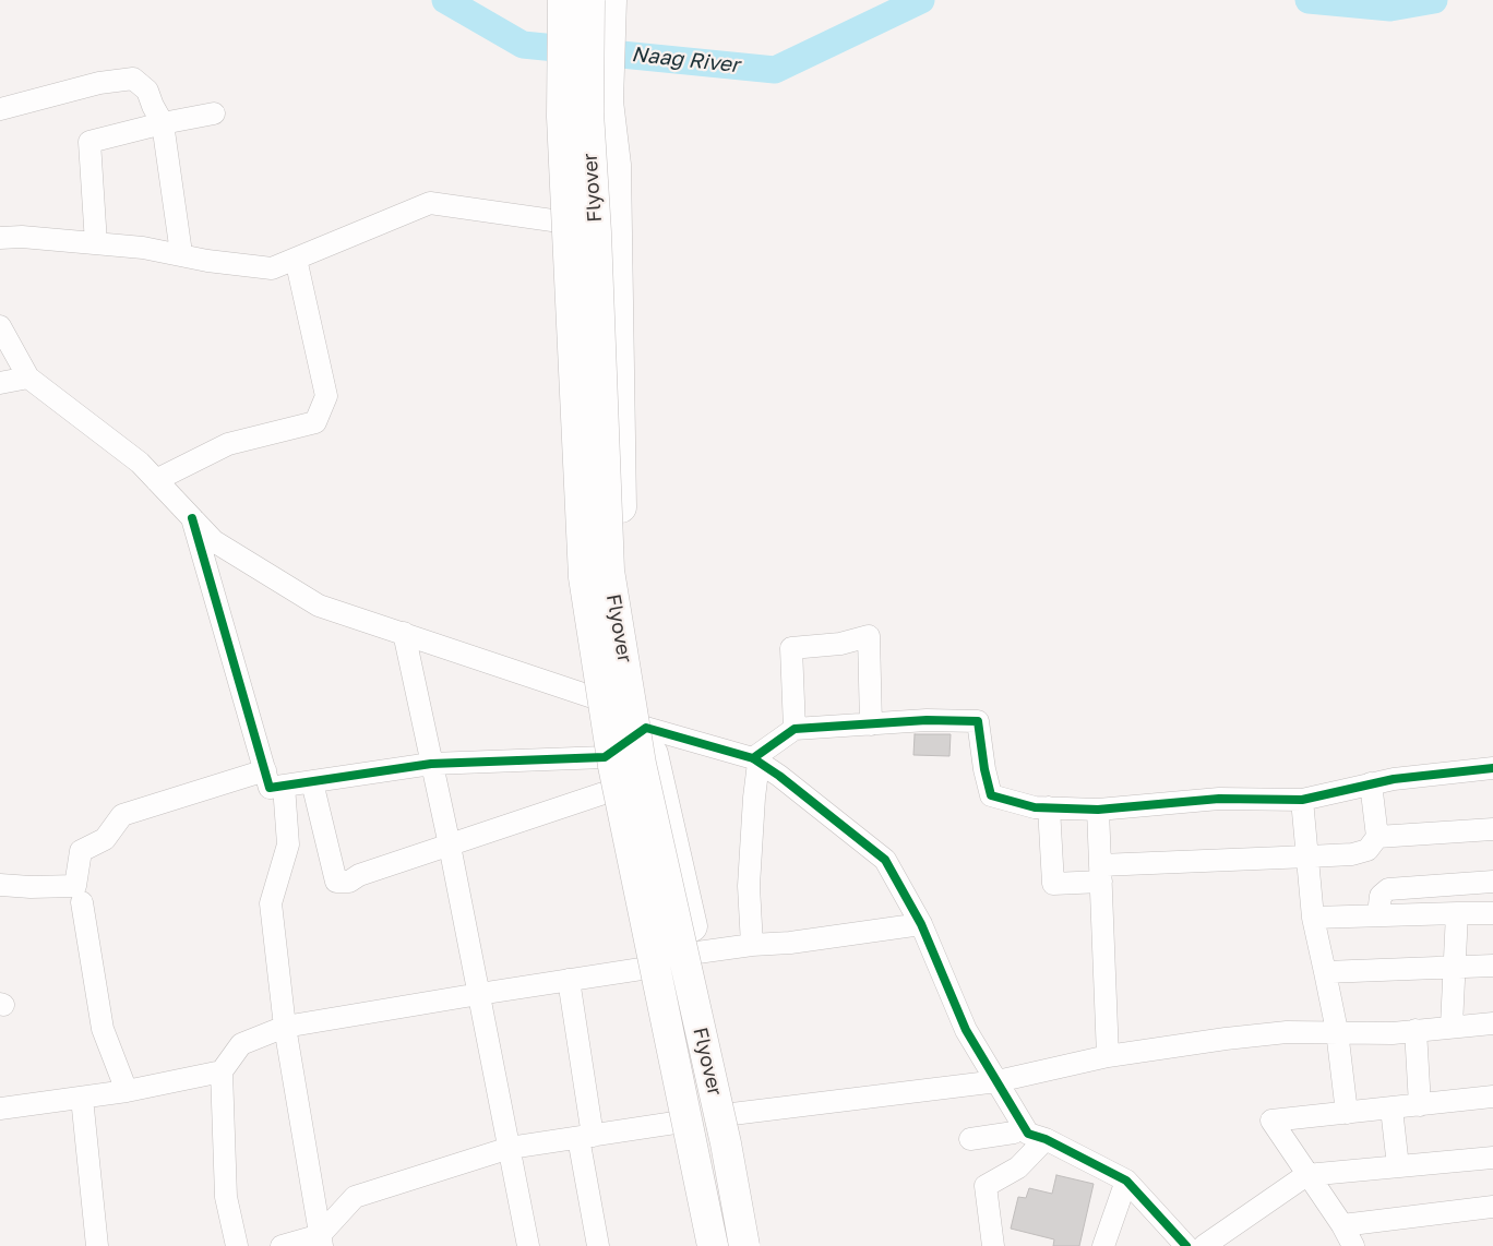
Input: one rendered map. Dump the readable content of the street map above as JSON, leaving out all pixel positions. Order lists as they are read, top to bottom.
{
  "streets": {
    "highway": ["Flyover"]
  },
  "water": ["Naag River"]
}
